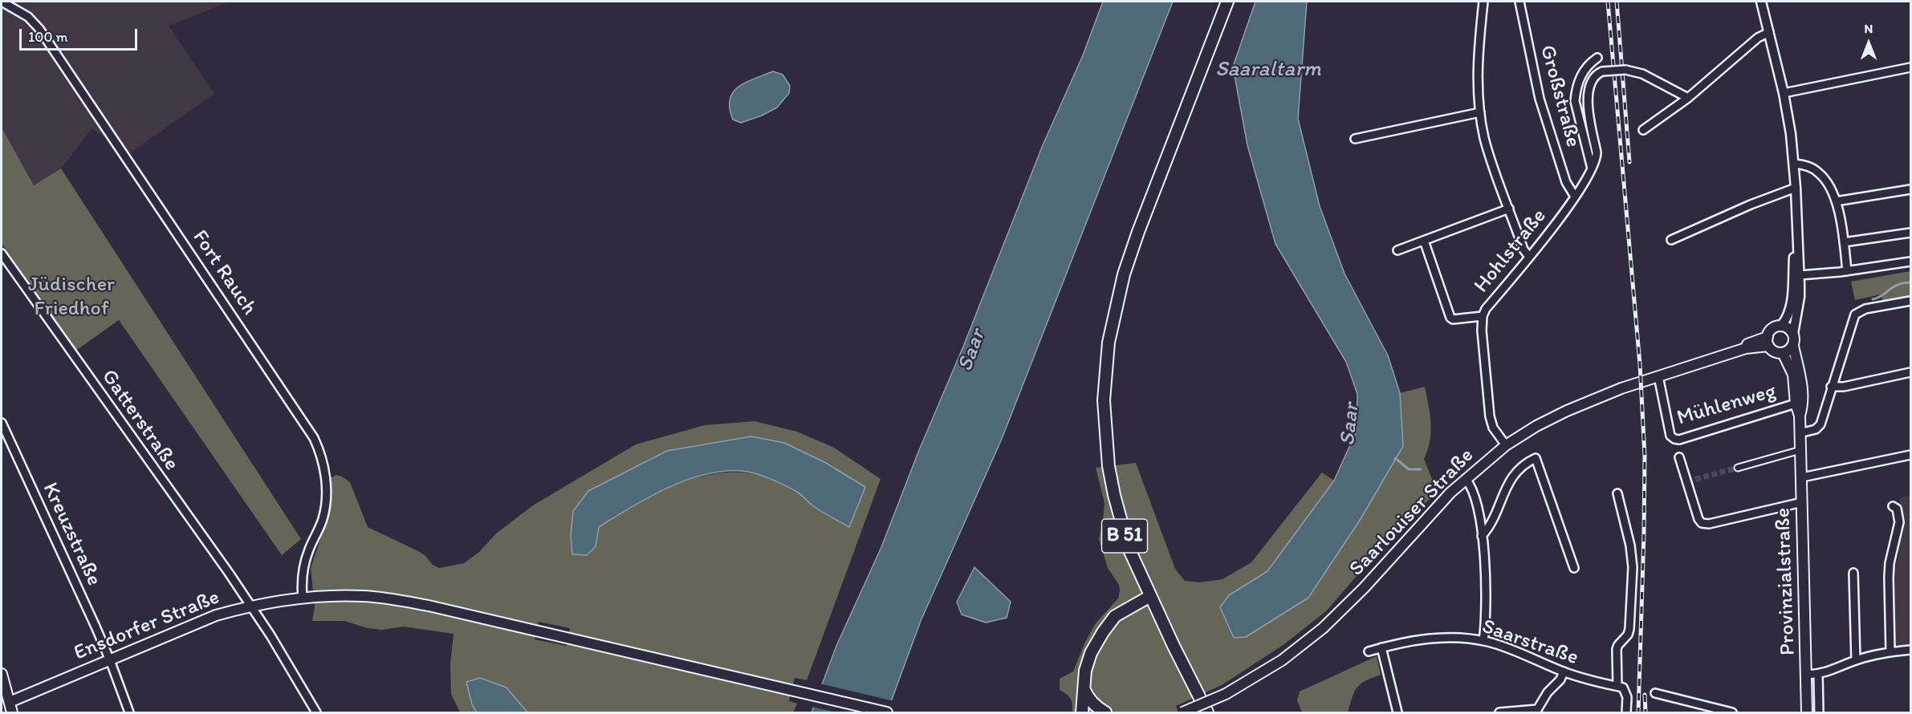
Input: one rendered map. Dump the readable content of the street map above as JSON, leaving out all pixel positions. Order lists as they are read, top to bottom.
{
  "streets": {
    "main road": [
      "Saarlouiser Straße",
      "B 51",
      "Provinzialstraße",
      "Ensdorfer Straße"
    ],
    "street": [
      "Großstraße",
      "Hohlstraße",
      "Fort Rauch",
      "Mühlenweg",
      "Gatterstraße",
      "Kreuzstraße",
      "Saarstraße"
    ]
  },
  "crossings": [
    ["Großstraße", "Hohlstraße"],
    ["Hohlstraße", "Saarlouiser Straße"],
    ["Fort Rauch", "Ensdorfer Straße"],
    ["Mühlenweg", "Saarlouiser Straße"],
    ["Mühlenweg", "Provinzialstraße"],
    ["Gatterstraße", "Ensdorfer Straße"],
    ["Saarlouiser Straße", "Provinzialstraße"],
    ["Kreuzstraße", "Ensdorfer Straße"]
  ],
  "water": ["Saaraltarm", "Saar"],
  "parks": ["Jüdischer Friedhof"],
  "scale_bar": "100 m",
  "north": "top"
}
